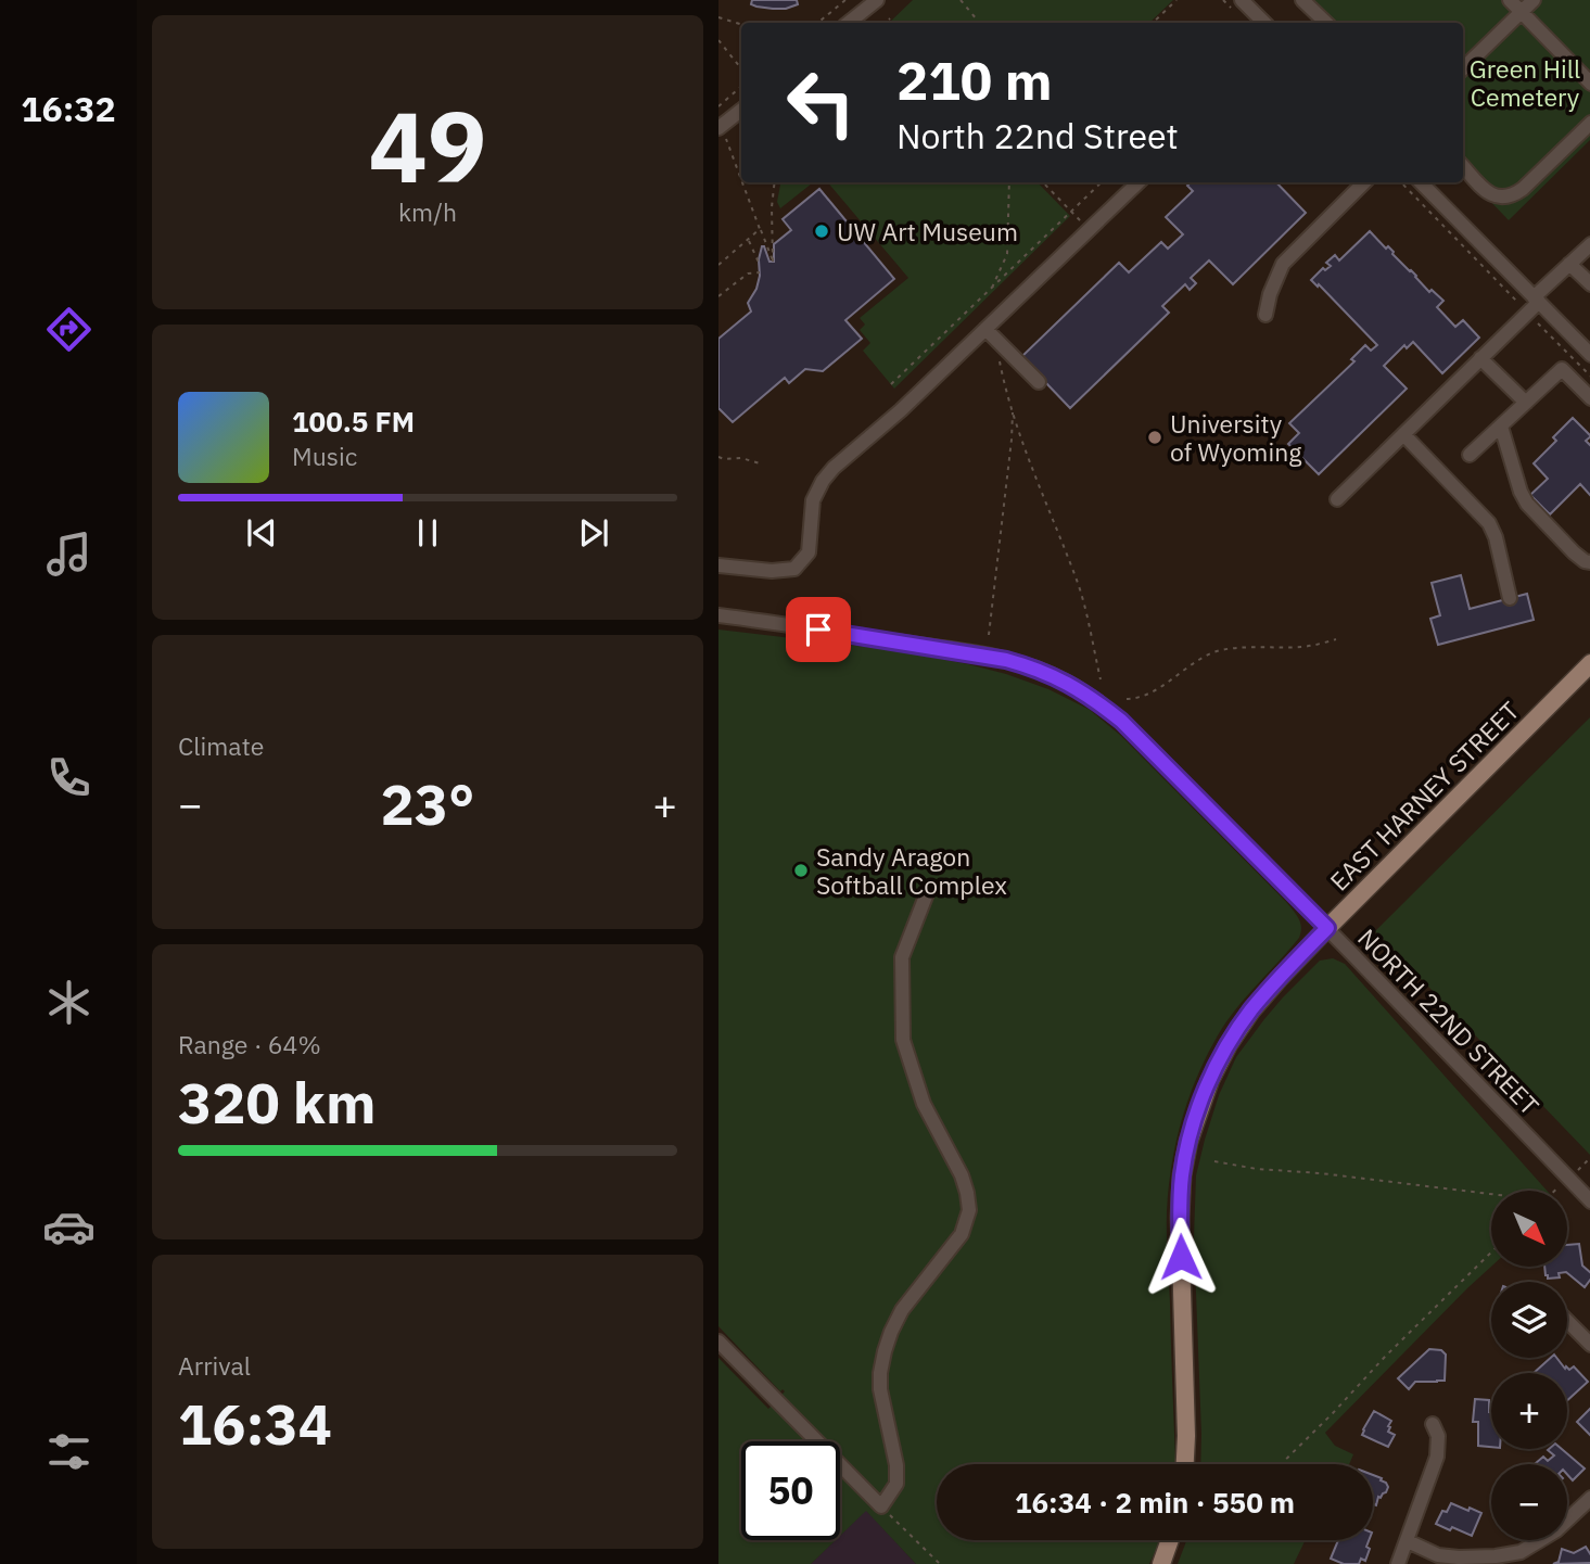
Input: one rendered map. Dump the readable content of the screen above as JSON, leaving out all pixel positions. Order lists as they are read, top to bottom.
{
  "streets": {
    "main road": ["EAST HARNEY STREET"],
    "street": ["NORTH 22ND STREET"]
  },
  "crossings": [
    ["EAST HARNEY STREET", "NORTH 22ND STREET"]
  ],
  "parks": ["Green Hill Cemetery"],
  "places": ["UW Art Museum", "University of Wyoming", "Sandy Aragon Softball Complex"],
  "north": "bottom right",
  "page": {
    "tabs": "16:32",
    "tile": [
      ["49", "km/h"],
      "Climate",
      ["Range · 64%", "320 km"],
      ["Arrival", "16:34"]
    ],
    "turn": ["210 m", "North 22nd Street"],
    "song": ["100.5 FM", "Music"],
    "heat": ["−", "23°", "+"],
    "map_buttons": ["+", "−"],
    "limit": "50",
    "trip": "16:34 · 2 min · 550 m"
  }
}
